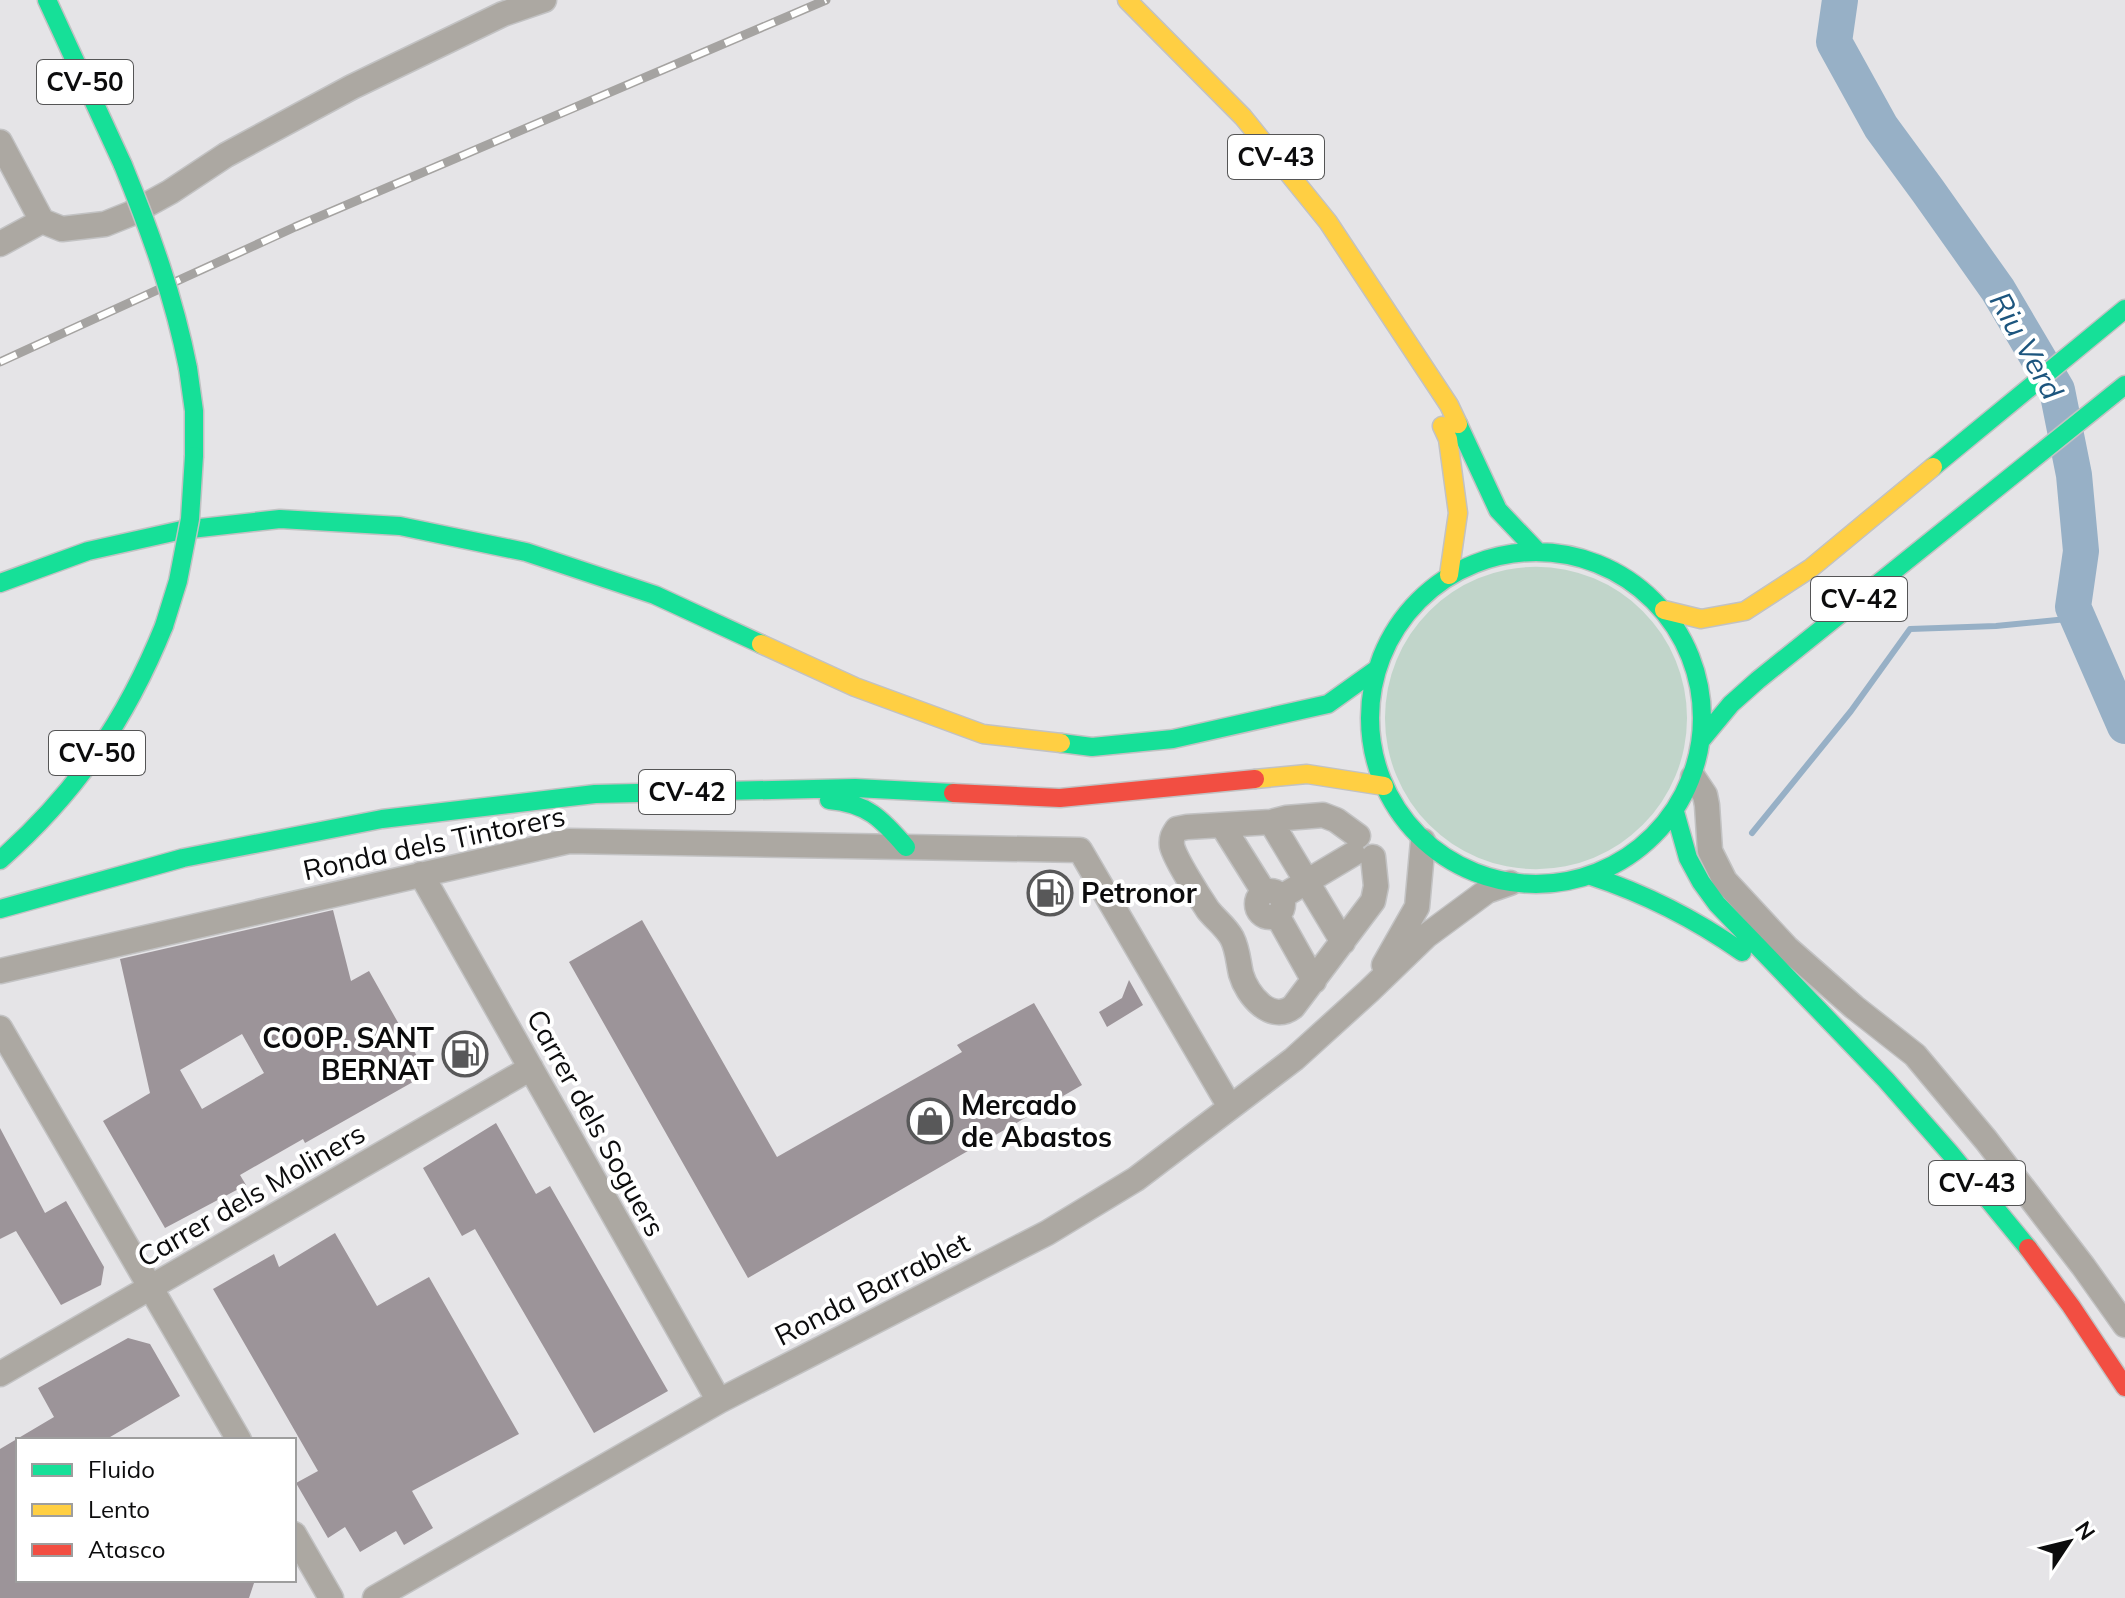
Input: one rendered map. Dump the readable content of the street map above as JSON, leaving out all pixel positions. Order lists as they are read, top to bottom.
{
  "streets": {
    "main road": ["CV-50", "CV-43", "CV-42"],
    "street": [
      "Ronda dels Tintorers",
      "Carrer dels Soguers",
      "Carrer dels Moliners",
      "Ronda Barrablet"
    ]
  },
  "crossings": [
    ["Ronda dels Tintorers", "Carrer dels Soguers"],
    ["Ronda dels Tintorers", "Ronda Barrablet"],
    ["Carrer dels Soguers", "Carrer dels Moliners"],
    ["Carrer dels Soguers", "Ronda Barrablet"]
  ],
  "water": ["Riu Verd"],
  "places": {
    "fuel station": ["Petronor", "COOP. SANT BERNAT"],
    "shop": ["Mercado de Abastos"]
  },
  "legend": ["Fluido", "Lento", "Atasco"],
  "north": "top right"
}
